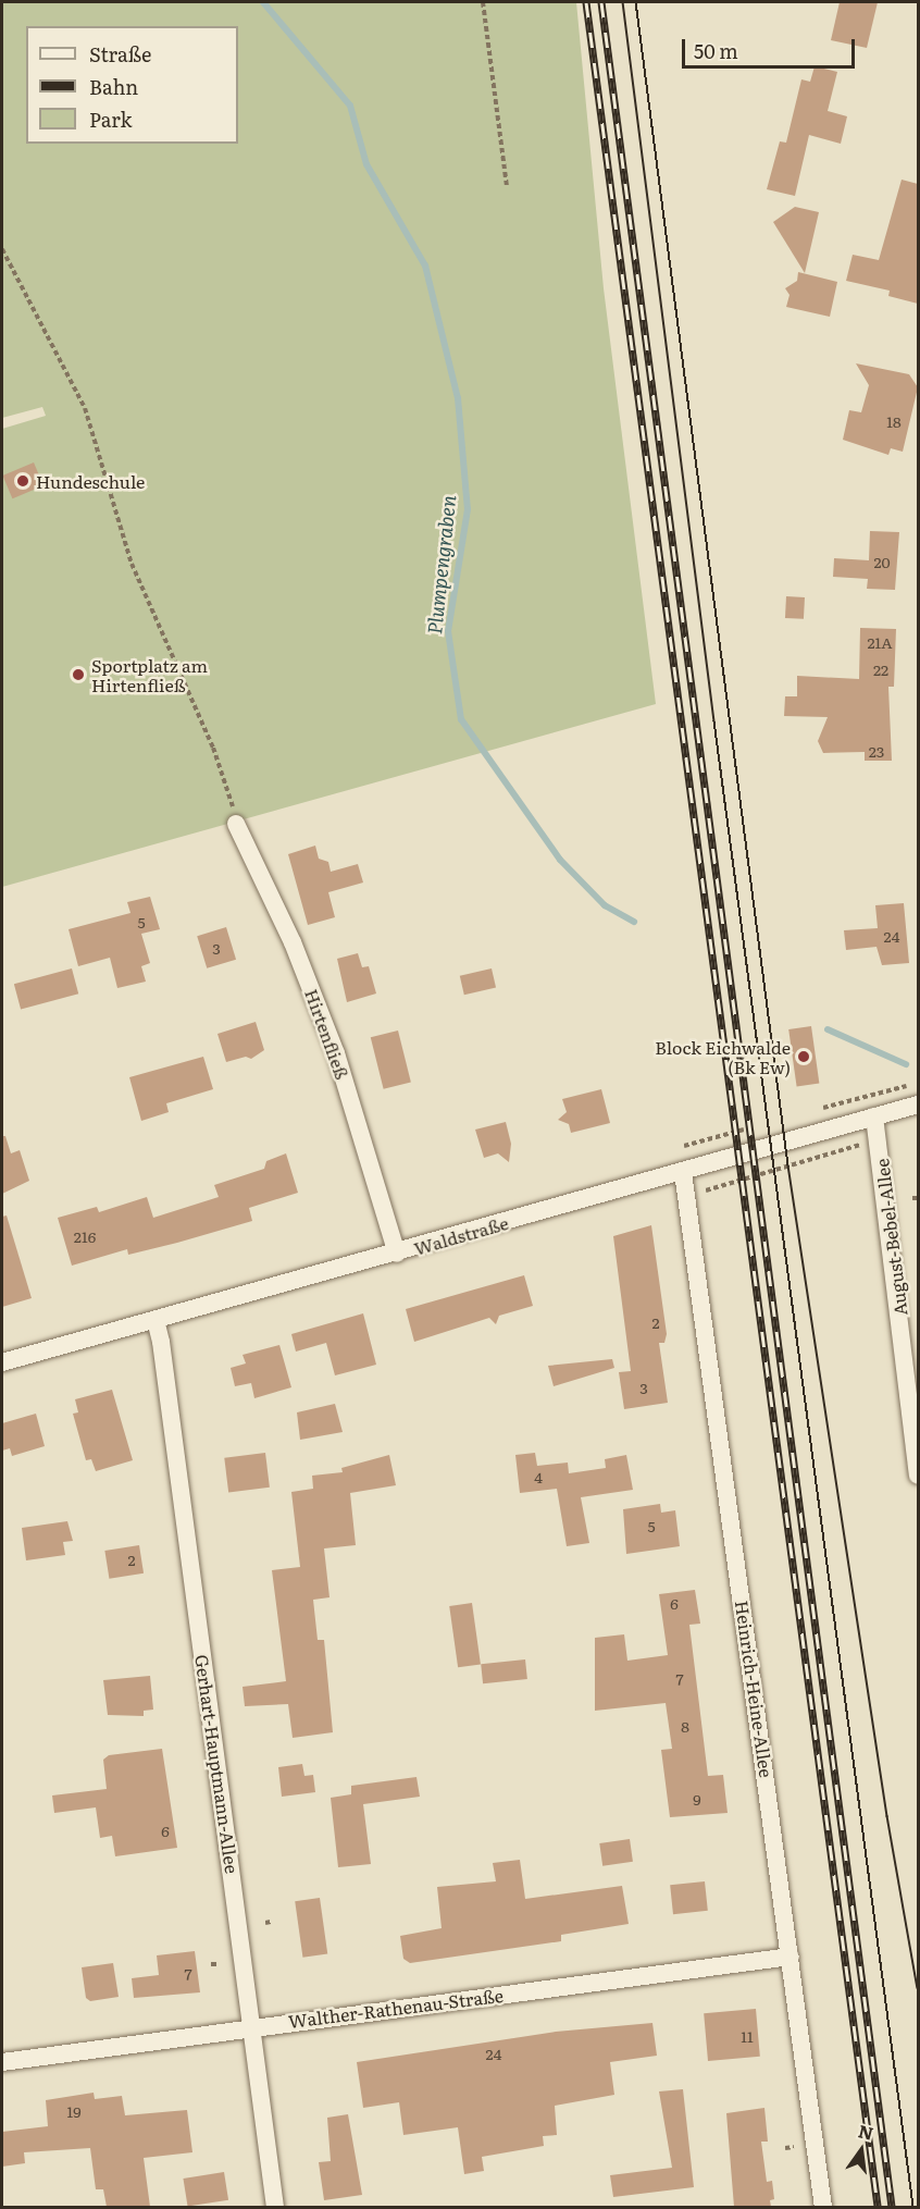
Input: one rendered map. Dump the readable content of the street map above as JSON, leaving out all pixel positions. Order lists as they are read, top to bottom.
{
  "streets": {
    "street": [
      "Hirtenfließ",
      "Waldstraße",
      "August-Bebel-Allee",
      "Heinrich-Heine-Allee",
      "Gerhart-Hauptmann-Allee",
      "Walther-Rathenau-Straße"
    ]
  },
  "crossings": [
    ["Hirtenfließ", "Waldstraße"],
    ["Waldstraße", "August-Bebel-Allee"],
    ["Waldstraße", "Heinrich-Heine-Allee"],
    ["Waldstraße", "Gerhart-Hauptmann-Allee"],
    ["Heinrich-Heine-Allee", "Walther-Rathenau-Straße"],
    ["Gerhart-Hauptmann-Allee", "Walther-Rathenau-Straße"]
  ],
  "water": ["Plumpengraben"],
  "places": ["Hundeschule", "Sportplatz am Hirtenfließ", "Block Eichwalde (Bk Ew)"],
  "house_numbers": [
    "18",
    "20",
    "21A",
    "22",
    "23",
    "5",
    "24",
    "3",
    "216",
    "2",
    "3",
    "4",
    "5",
    "2",
    "6",
    "7",
    "8",
    "9",
    "6",
    "7",
    "11",
    "24",
    "19"
  ],
  "legend": ["Straße", "Bahn", "Park"],
  "scale_bar": "50 m",
  "north": "top"
}
